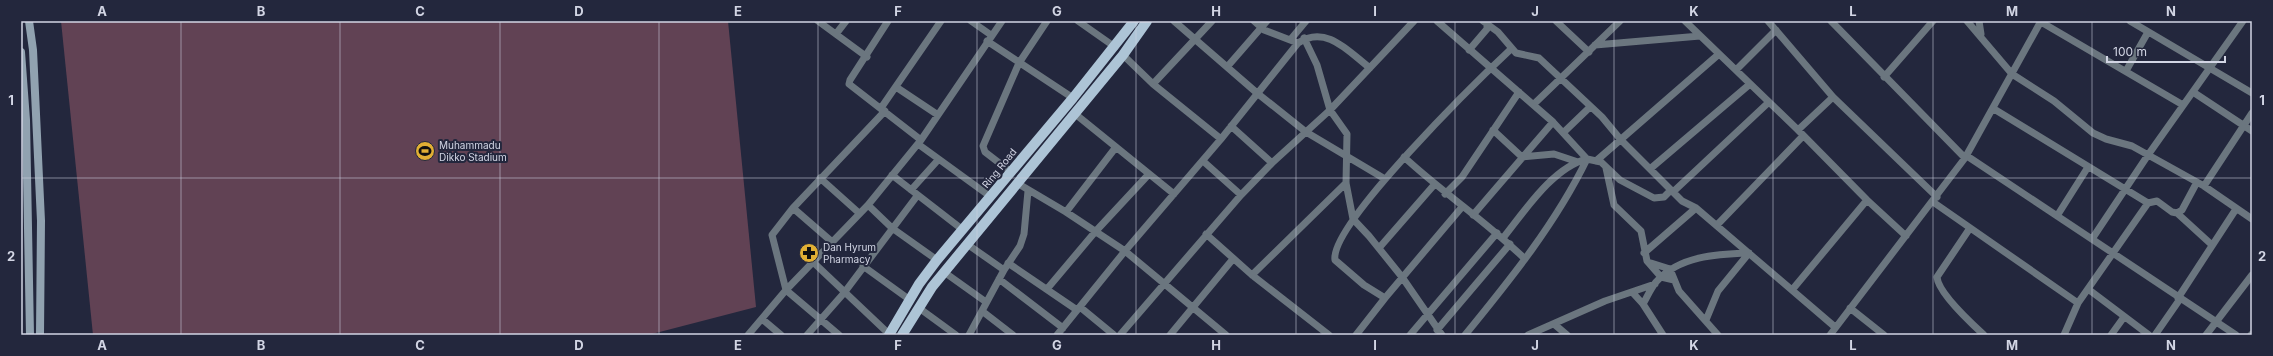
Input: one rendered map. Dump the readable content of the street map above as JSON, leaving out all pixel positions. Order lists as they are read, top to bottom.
{
  "streets": {
    "main road": ["Ring Road"]
  },
  "places": {
    "sports": ["Muhammadu Dikko Stadium"],
    "pharmacy": ["Dan Hyrum Pharmacy"]
  },
  "scale_bar": "100 m",
  "grid": {
    "columns": [
      "A",
      "B",
      "C",
      "D",
      "E",
      "F",
      "G",
      "H",
      "I",
      "J",
      "K",
      "L",
      "M",
      "N"
    ],
    "rows": ["1", "2"]
  }
}
